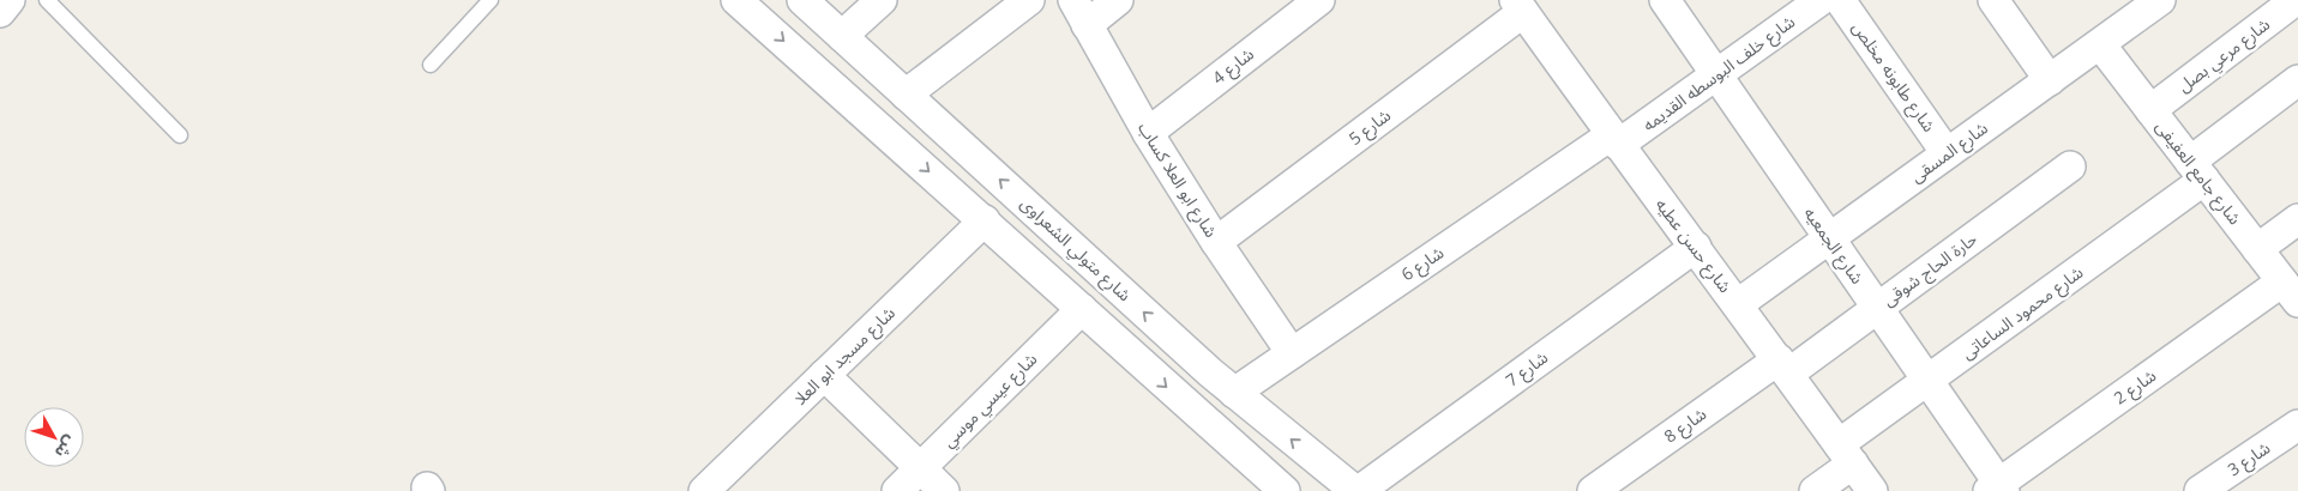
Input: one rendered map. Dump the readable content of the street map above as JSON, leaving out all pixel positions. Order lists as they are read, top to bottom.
{
  "streets": {
    "street": [
      "شارع مرعي بصل",
      "شارع 4",
      "شارع خلف البوسطه القديمه",
      "شارع طابونه مخلص",
      "شارع 5",
      "شارع المسقى",
      "شارع جامع العفيفى",
      "شارع ابو العلا كساب",
      "شارع حسن عطيه",
      "شارع الجمعيه",
      "شارع متولي الشعراوى",
      "شارع 6",
      "حارة الحاج شوقى",
      "شارع محمود الساعاتى",
      "شارع مسجد ابو العلا",
      "شارع 7",
      "شارع 2",
      "شارع عيسي موسي",
      "شارع 8",
      "شارع 3"
    ]
  },
  "crossings": [
    ["شارع مرعي بصل", "شارع جامع العفيفى"],
    ["شارع 4", "شارع ابو العلا كساب"],
    ["شارع خلف البوسطه القديمه", "شارع حسن عطيه"],
    ["شارع خلف البوسطه القديمه", "شارع الجمعيه"],
    ["شارع خلف البوسطه القديمه", "شارع 6"],
    ["شارع طابونه مخلص", "شارع المسقى"],
    ["شارع 5", "شارع ابو العلا كساب"],
    ["شارع 5", "شارع حسن عطيه"],
    ["شارع المسقى", "شارع جامع العفيفى"],
    ["شارع المسقى", "شارع حسن عطيه"],
    ["شارع المسقى", "شارع الجمعيه"],
    ["شارع جامع العفيفى", "شارع محمود الساعاتى"],
    ["شارع جامع العفيفى", "شارع 2"],
    ["شارع ابو العلا كساب", "شارع 6"],
    ["شارع حسن عطيه", "شارع 6"],
    ["شارع حسن عطيه", "حارة الحاج شوقى"],
    ["شارع حسن عطيه", "شارع محمود الساعاتى"],
    ["شارع حسن عطيه", "شارع 7"],
    ["شارع حسن عطيه", "شارع 8"],
    ["شارع الجمعيه", "حارة الحاج شوقى"],
    ["شارع الجمعيه", "شارع محمود الساعاتى"],
    ["شارع الجمعيه", "شارع 2"],
    ["شارع متولي الشعراوى", "شارع 6"],
    ["شارع متولي الشعراوى", "شارع 7"],
    ["حارة الحاج شوقى", "شارع 8"]
  ],
  "north": "bottom right"
}
